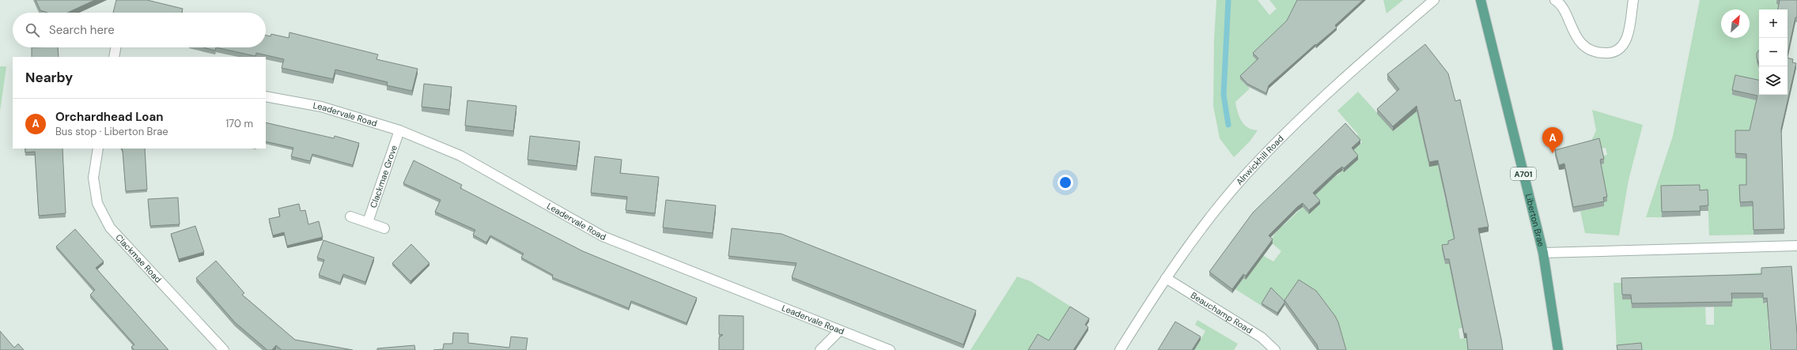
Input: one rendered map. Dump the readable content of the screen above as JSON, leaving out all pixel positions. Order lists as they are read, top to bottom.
{
  "streets": {
    "main road": ["A701", "Liberton Brae"],
    "street": [
      "Leadervale Road",
      "Alnwickhill Road",
      "Clackmae Grove",
      "Clackmae Road",
      "Beauchamp Road"
    ]
  },
  "crossings": [
    ["Leadervale Road", "Clackmae Grove"],
    ["Alnwickhill Road", "Beauchamp Road"]
  ],
  "north": "top right",
  "page": {
    "map_buttons": ["+", "−"],
    "search": "Search here",
    "heading": "Nearby",
    "list": [
      {
        "mark": "A",
        "name": "Orchardhead Loan",
        "note": "Bus stop · Liberton Brae",
        "value": "170 m"
      }
    ],
    "pins": "A"
  }
}
